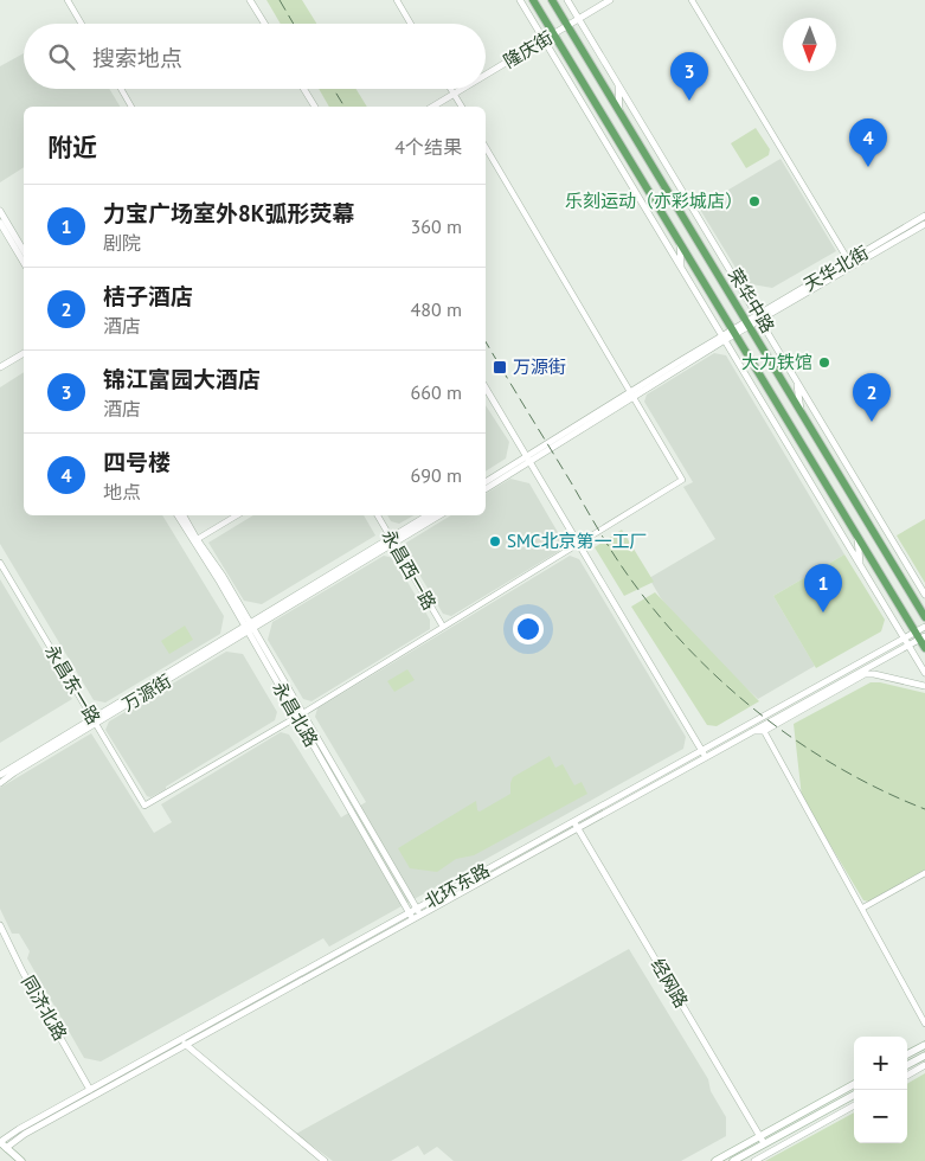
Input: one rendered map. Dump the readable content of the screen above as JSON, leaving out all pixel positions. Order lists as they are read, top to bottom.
{
  "streets": {
    "main road": ["荣华中路"],
    "street": [
      "隆庆街",
      "天华北街",
      "永昌西一路",
      "永昌东一路",
      "万源街",
      "永昌北路",
      "北环东路",
      "经网路",
      "同济北路"
    ]
  },
  "crossings": [
    ["隆庆街", "荣华中路"],
    ["天华北街", "荣华中路"],
    ["荣华中路", "北环东路"],
    ["永昌西一路", "万源街"],
    ["永昌东一路", "万源街"],
    ["永昌东一路", "永昌北路"],
    ["万源街", "永昌北路"],
    ["永昌北路", "北环东路"],
    ["北环东路", "经网路"],
    ["北环东路", "同济北路"]
  ],
  "places": {
    "other": ["乐刻运动（亦彩城店）", "大力铁馆", "SMC北京第一工厂"],
    "transit": ["万源街"]
  },
  "north": "bottom",
  "page": {
    "search": "搜索地点",
    "pins": [
      "3",
      "4",
      "2",
      "1"
    ],
    "heading": ["附近", "4个结果"],
    "list": [
      {
        "mark": "1",
        "name": "力宝广场室外8K弧形荧幕",
        "note": "剧院",
        "value": "360 m"
      },
      {
        "mark": "2",
        "name": "桔子酒店",
        "note": "酒店",
        "value": "480 m"
      },
      {
        "mark": "3",
        "name": "锦江富园大酒店",
        "note": "酒店",
        "value": "660 m"
      },
      {
        "mark": "4",
        "name": "四号楼",
        "note": "地点",
        "value": "690 m"
      }
    ],
    "map_buttons": ["+", "−"]
  }
}
